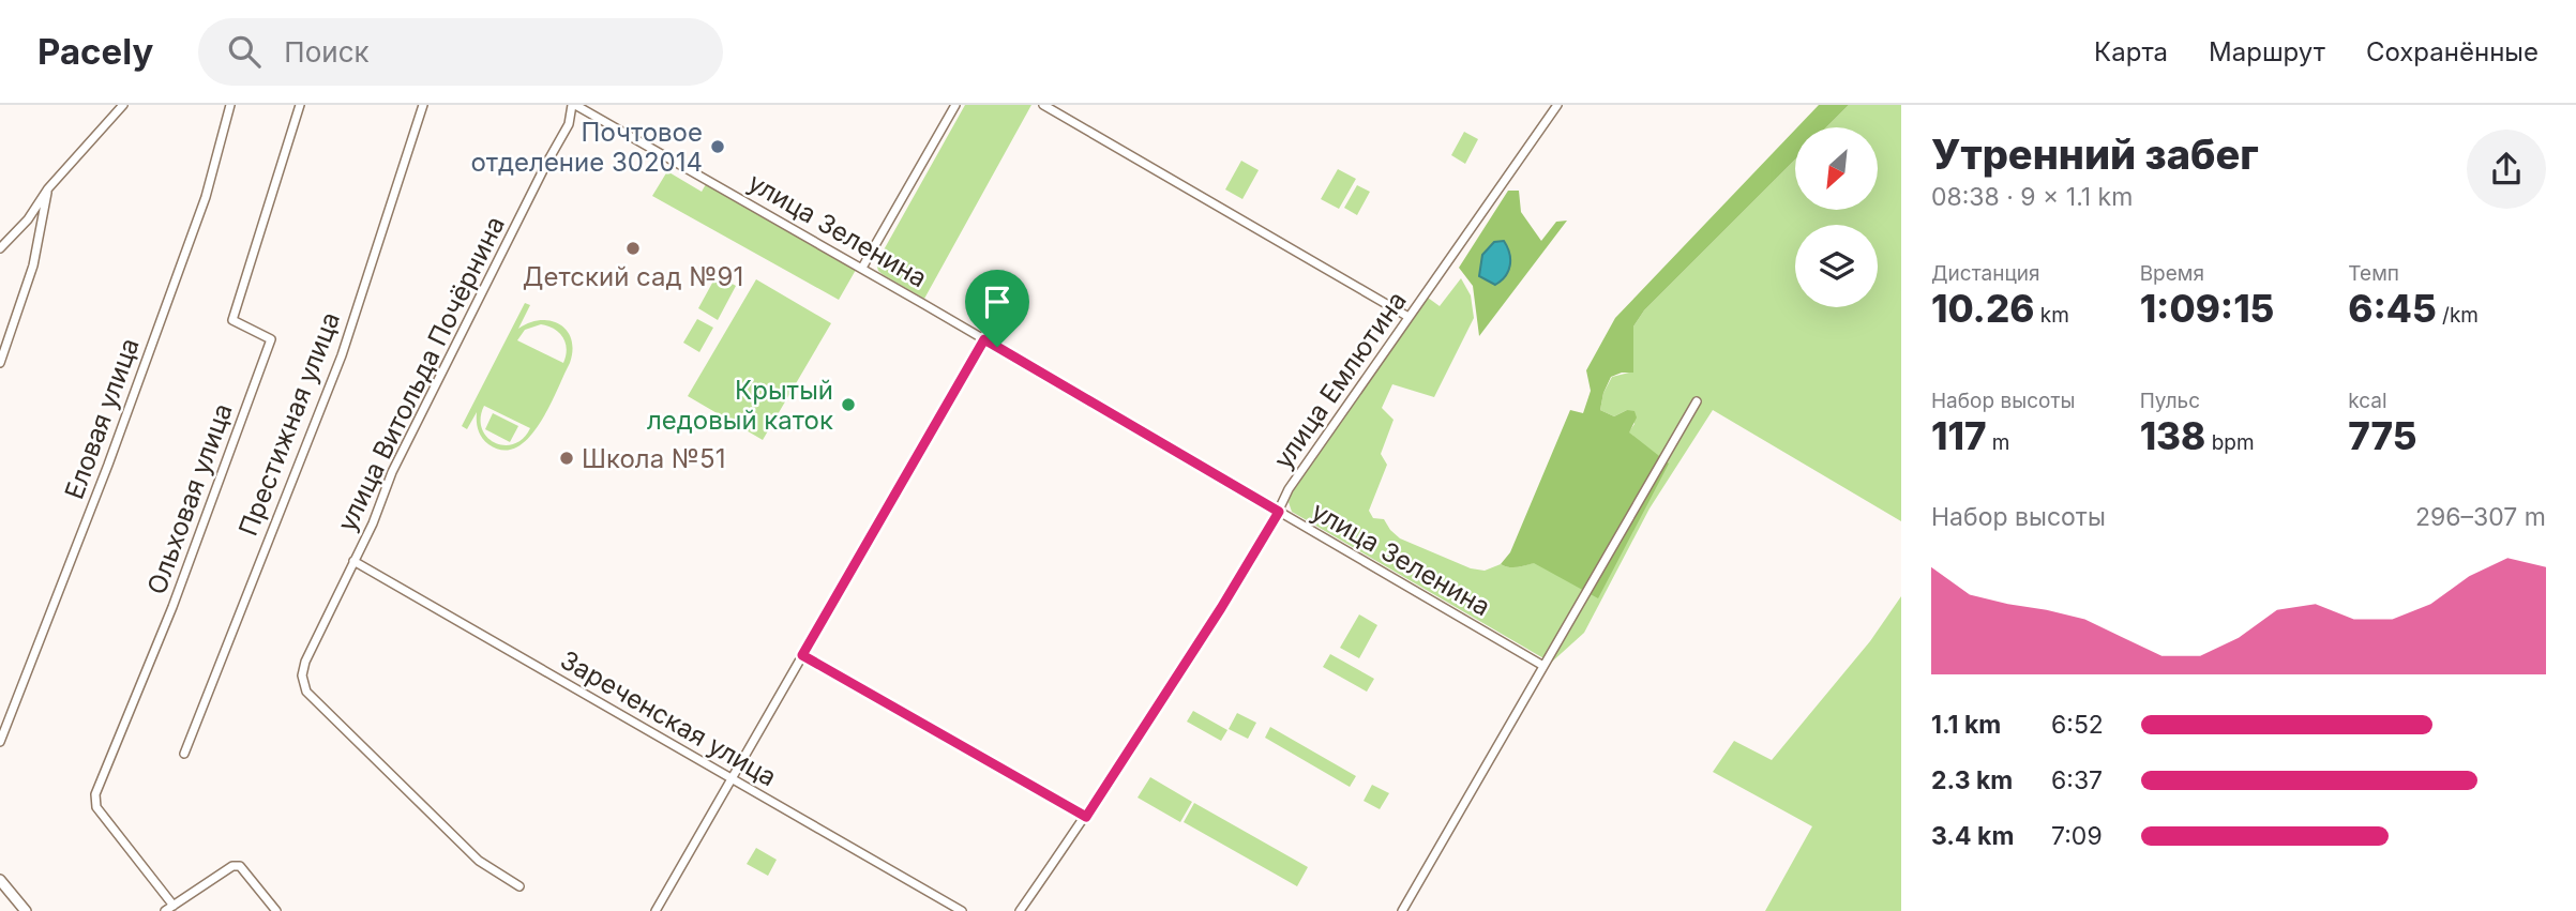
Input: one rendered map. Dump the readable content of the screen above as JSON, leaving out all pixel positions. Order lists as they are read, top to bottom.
{
  "streets": {
    "street": [
      "улица Зеленина",
      "улица Витольда Почёрнина",
      "улица Емлютина",
      "Еловая улица",
      "Престижная улица",
      "Ольховая улица",
      "Зареченская улица"
    ]
  },
  "crossings": [
    ["улица Зеленина", "улица Витольда Почёрнина"],
    ["улица Зеленина", "улица Емлютина"],
    ["улица Витольда Почёрнина", "Зареченская улица"]
  ],
  "places": [
    "Почтовое отделение 302014",
    "Детский сад №91",
    "Крытый ледовый каток",
    "Школа №51"
  ],
  "north": "bottom left",
  "page": {
    "header": "Pacely",
    "search": "Поиск",
    "nav": ["Карта", "Маршрут", "Сохранённые"],
    "heading": ["Утренний забег", "08:38 · 9 × 1.1 km"],
    "stats": [
      ["Дистанция", "10.26 km"],
      ["Время", "1:09:15"],
      ["Темп", "6:45 /km"],
      ["Набор высоты", "117 m"],
      ["Пульс", "138 bpm"],
      ["kcal", "775"]
    ],
    "chart": ["Набор высоты", "296–307 m"],
    "list": [
      {
        "name": "1.1 km",
        "note": "6:52"
      },
      {
        "name": "2.3 km",
        "note": "6:37"
      },
      {
        "name": "3.4 km",
        "note": "7:09"
      }
    ]
  }
}
